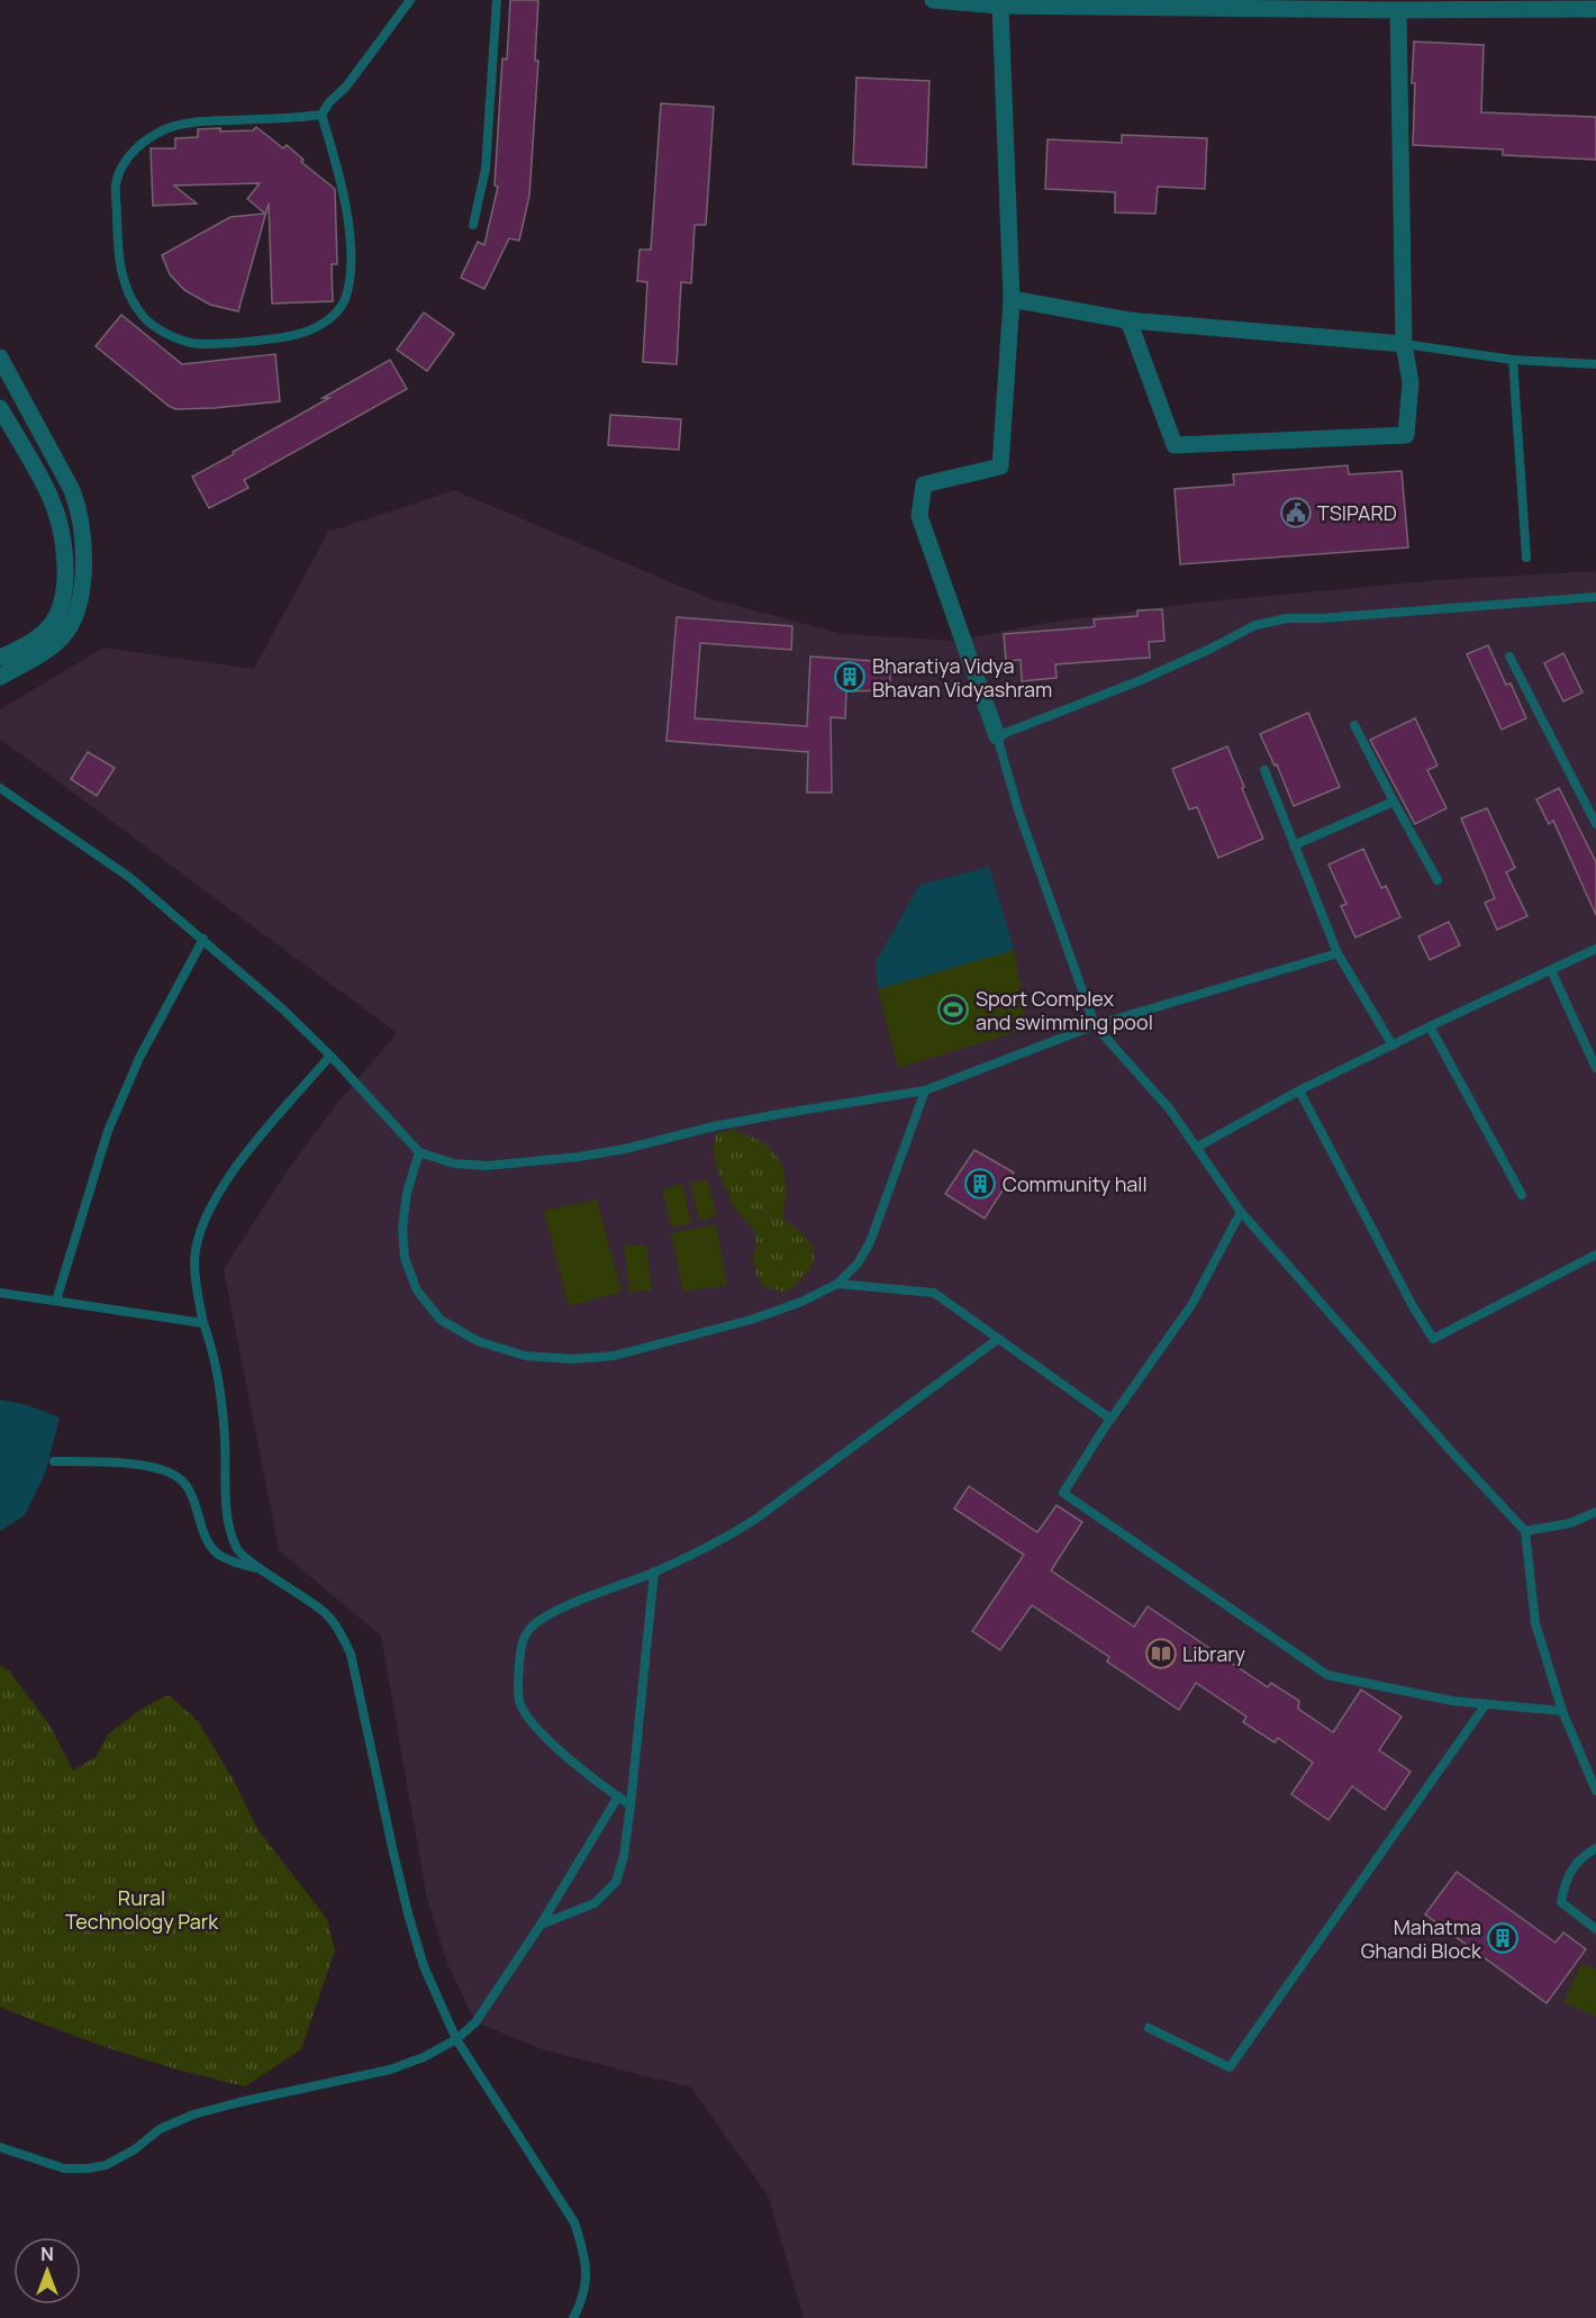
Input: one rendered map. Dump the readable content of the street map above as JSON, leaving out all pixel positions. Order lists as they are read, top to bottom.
{
  "parks": ["Rural Technology Park"],
  "places": {
    "public building": ["TSIPARD"],
    "building": ["Bharatiya Vidya Bhavan Vidyashram", "Community hall", "Mahatma Ghandi Block"],
    "sports": ["Sport Complex and swimming pool"],
    "library": ["Library"]
  },
  "north": "top"
}
